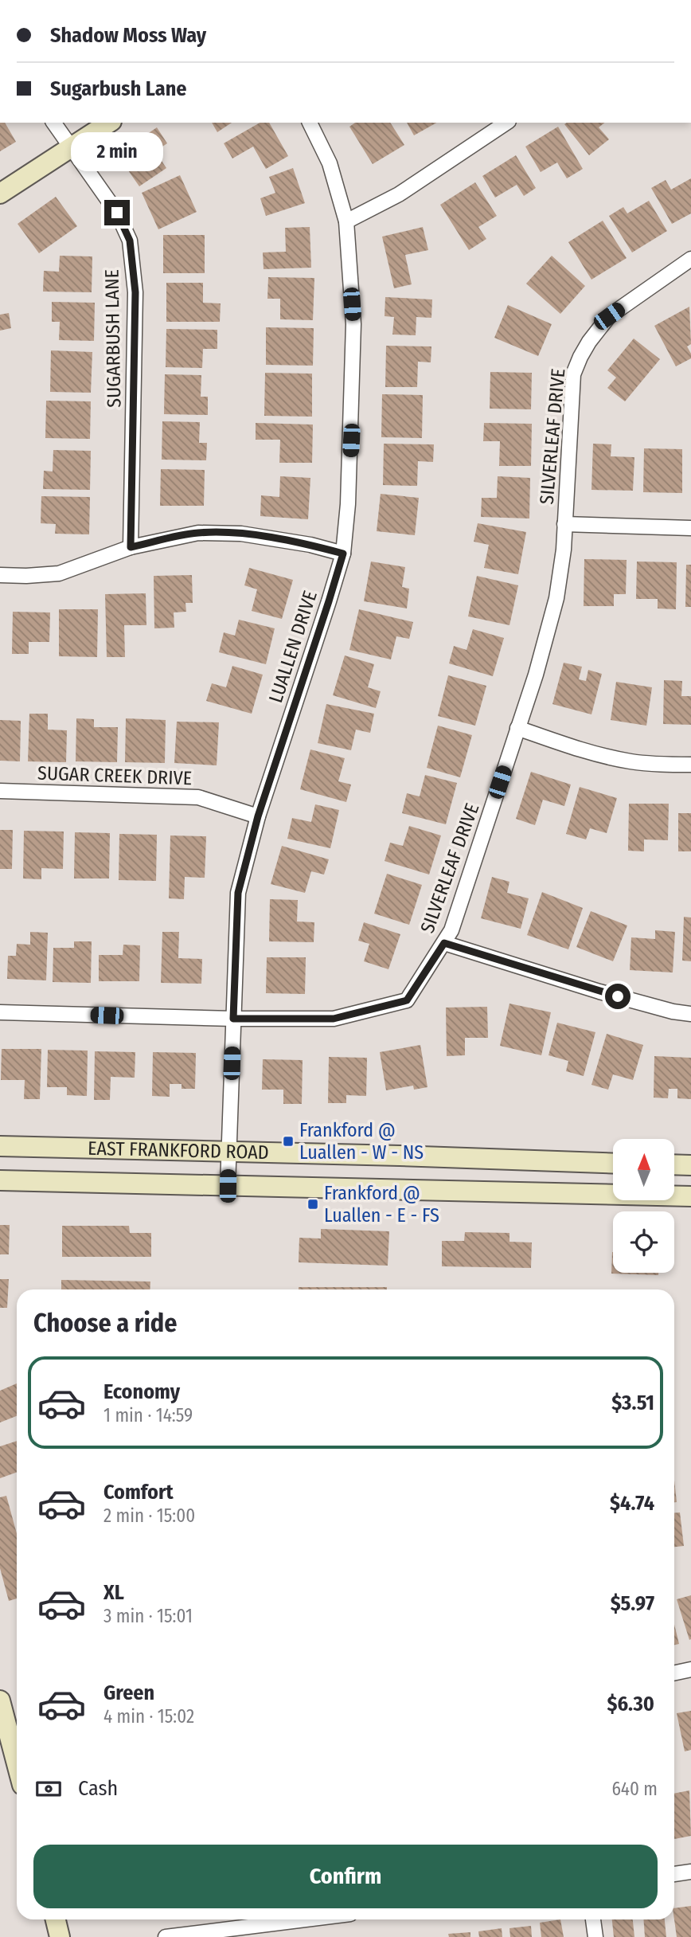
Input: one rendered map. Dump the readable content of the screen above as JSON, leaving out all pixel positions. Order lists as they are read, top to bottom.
{
  "streets": {
    "main road": ["EAST FRANKFORD ROAD"],
    "street": [
      "SUGARBUSH LANE",
      "SILVERLEAF DRIVE",
      "LUALLEN DRIVE",
      "SUGAR CREEK DRIVE"
    ]
  },
  "crossings": [
    ["SILVERLEAF DRIVE", "LUALLEN DRIVE"],
    ["LUALLEN DRIVE", "SUGAR CREEK DRIVE"],
    ["LUALLEN DRIVE", "EAST FRANKFORD ROAD"]
  ],
  "places": {
    "transit": ["Frankford @ Luallen - W - NS", "Frankford @ Luallen - E - FS"]
  },
  "north": "top",
  "page": {
    "banner": ["Shadow Moss Way", "Sugarbush Lane"],
    "bubble": "2 min",
    "heading": "Choose a ride",
    "list": [
      {
        "name": "Economy",
        "note": "1 min · 14:59",
        "value": "$3.51"
      },
      {
        "name": "Comfort",
        "note": "2 min · 15:00",
        "value": "$4.74"
      },
      {
        "name": "XL",
        "note": "3 min · 15:01",
        "value": "$5.97"
      },
      {
        "name": "Green",
        "note": "4 min · 15:02",
        "value": "$6.30"
      }
    ],
    "pay": ["Cash", "640 m"],
    "buttons": "Confirm"
  }
}
